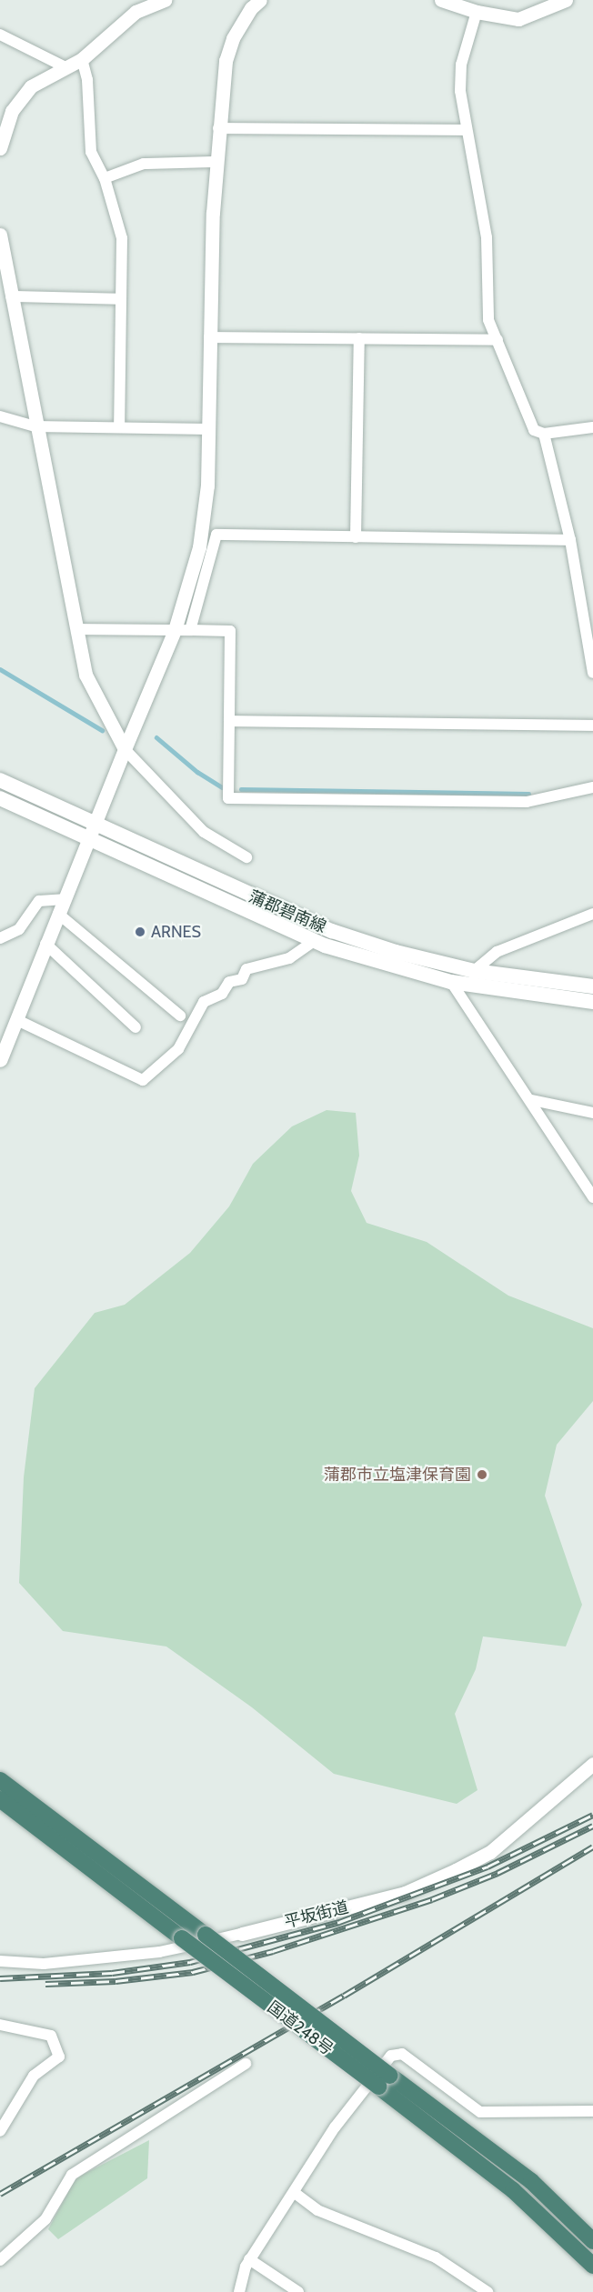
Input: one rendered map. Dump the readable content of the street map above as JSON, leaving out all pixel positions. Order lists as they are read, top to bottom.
{
  "streets": {
    "highway": ["国道248号"],
    "main road": ["蒲郡碧南線"],
    "street": ["平坂街道"]
  },
  "places": ["ARNES", "蒲郡市立塩津保育園"]
}
